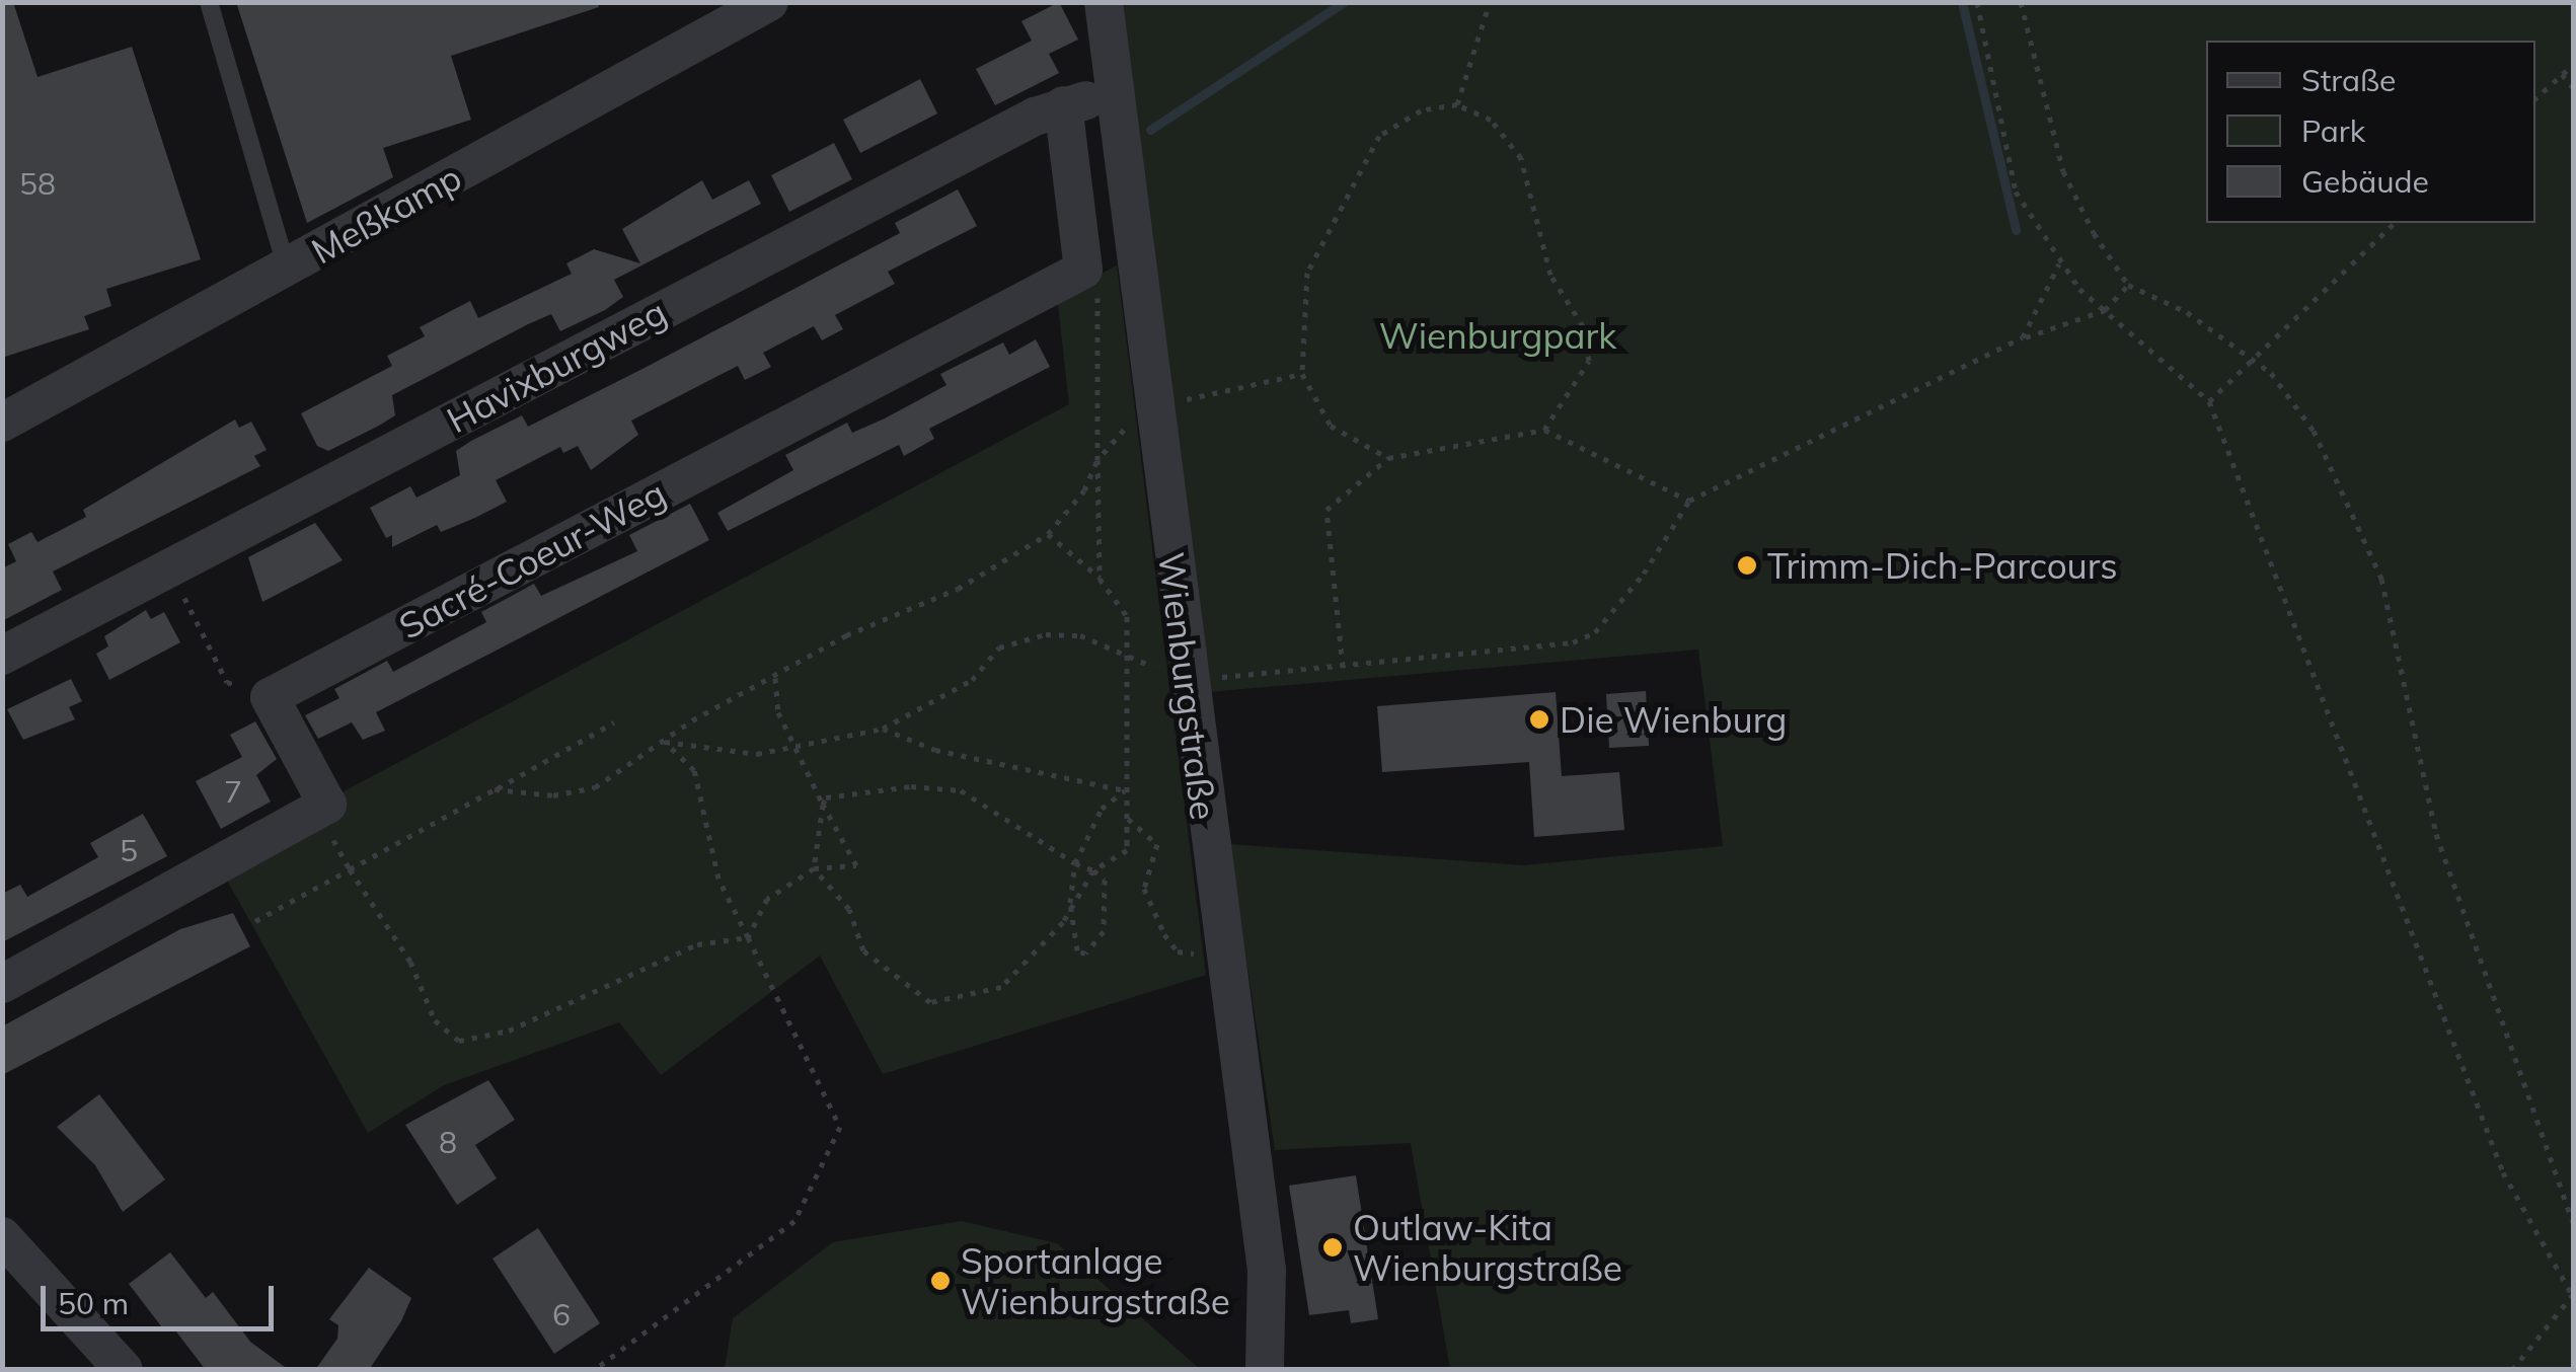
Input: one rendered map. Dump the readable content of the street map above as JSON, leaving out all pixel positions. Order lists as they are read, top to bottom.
{
  "streets": {
    "street": [
      "Meßkamp",
      "Havixburgweg",
      "Sacré-Coeur-Weg",
      "Wienburgstraße"
    ]
  },
  "crossings": [
    ["Havixburgweg", "Wienburgstraße"]
  ],
  "parks": ["Wienburgpark"],
  "places": [
    "Trimm-Dich-Parcours",
    "Die Wienburg",
    "Outlaw-Kita Wienburgstraße",
    "Sportanlage Wienburgstraße"
  ],
  "house_numbers": [
    "58",
    "7",
    "5",
    "8",
    "6"
  ],
  "legend": ["Straße", "Park", "Gebäude"],
  "scale_bar": "50 m"
}
